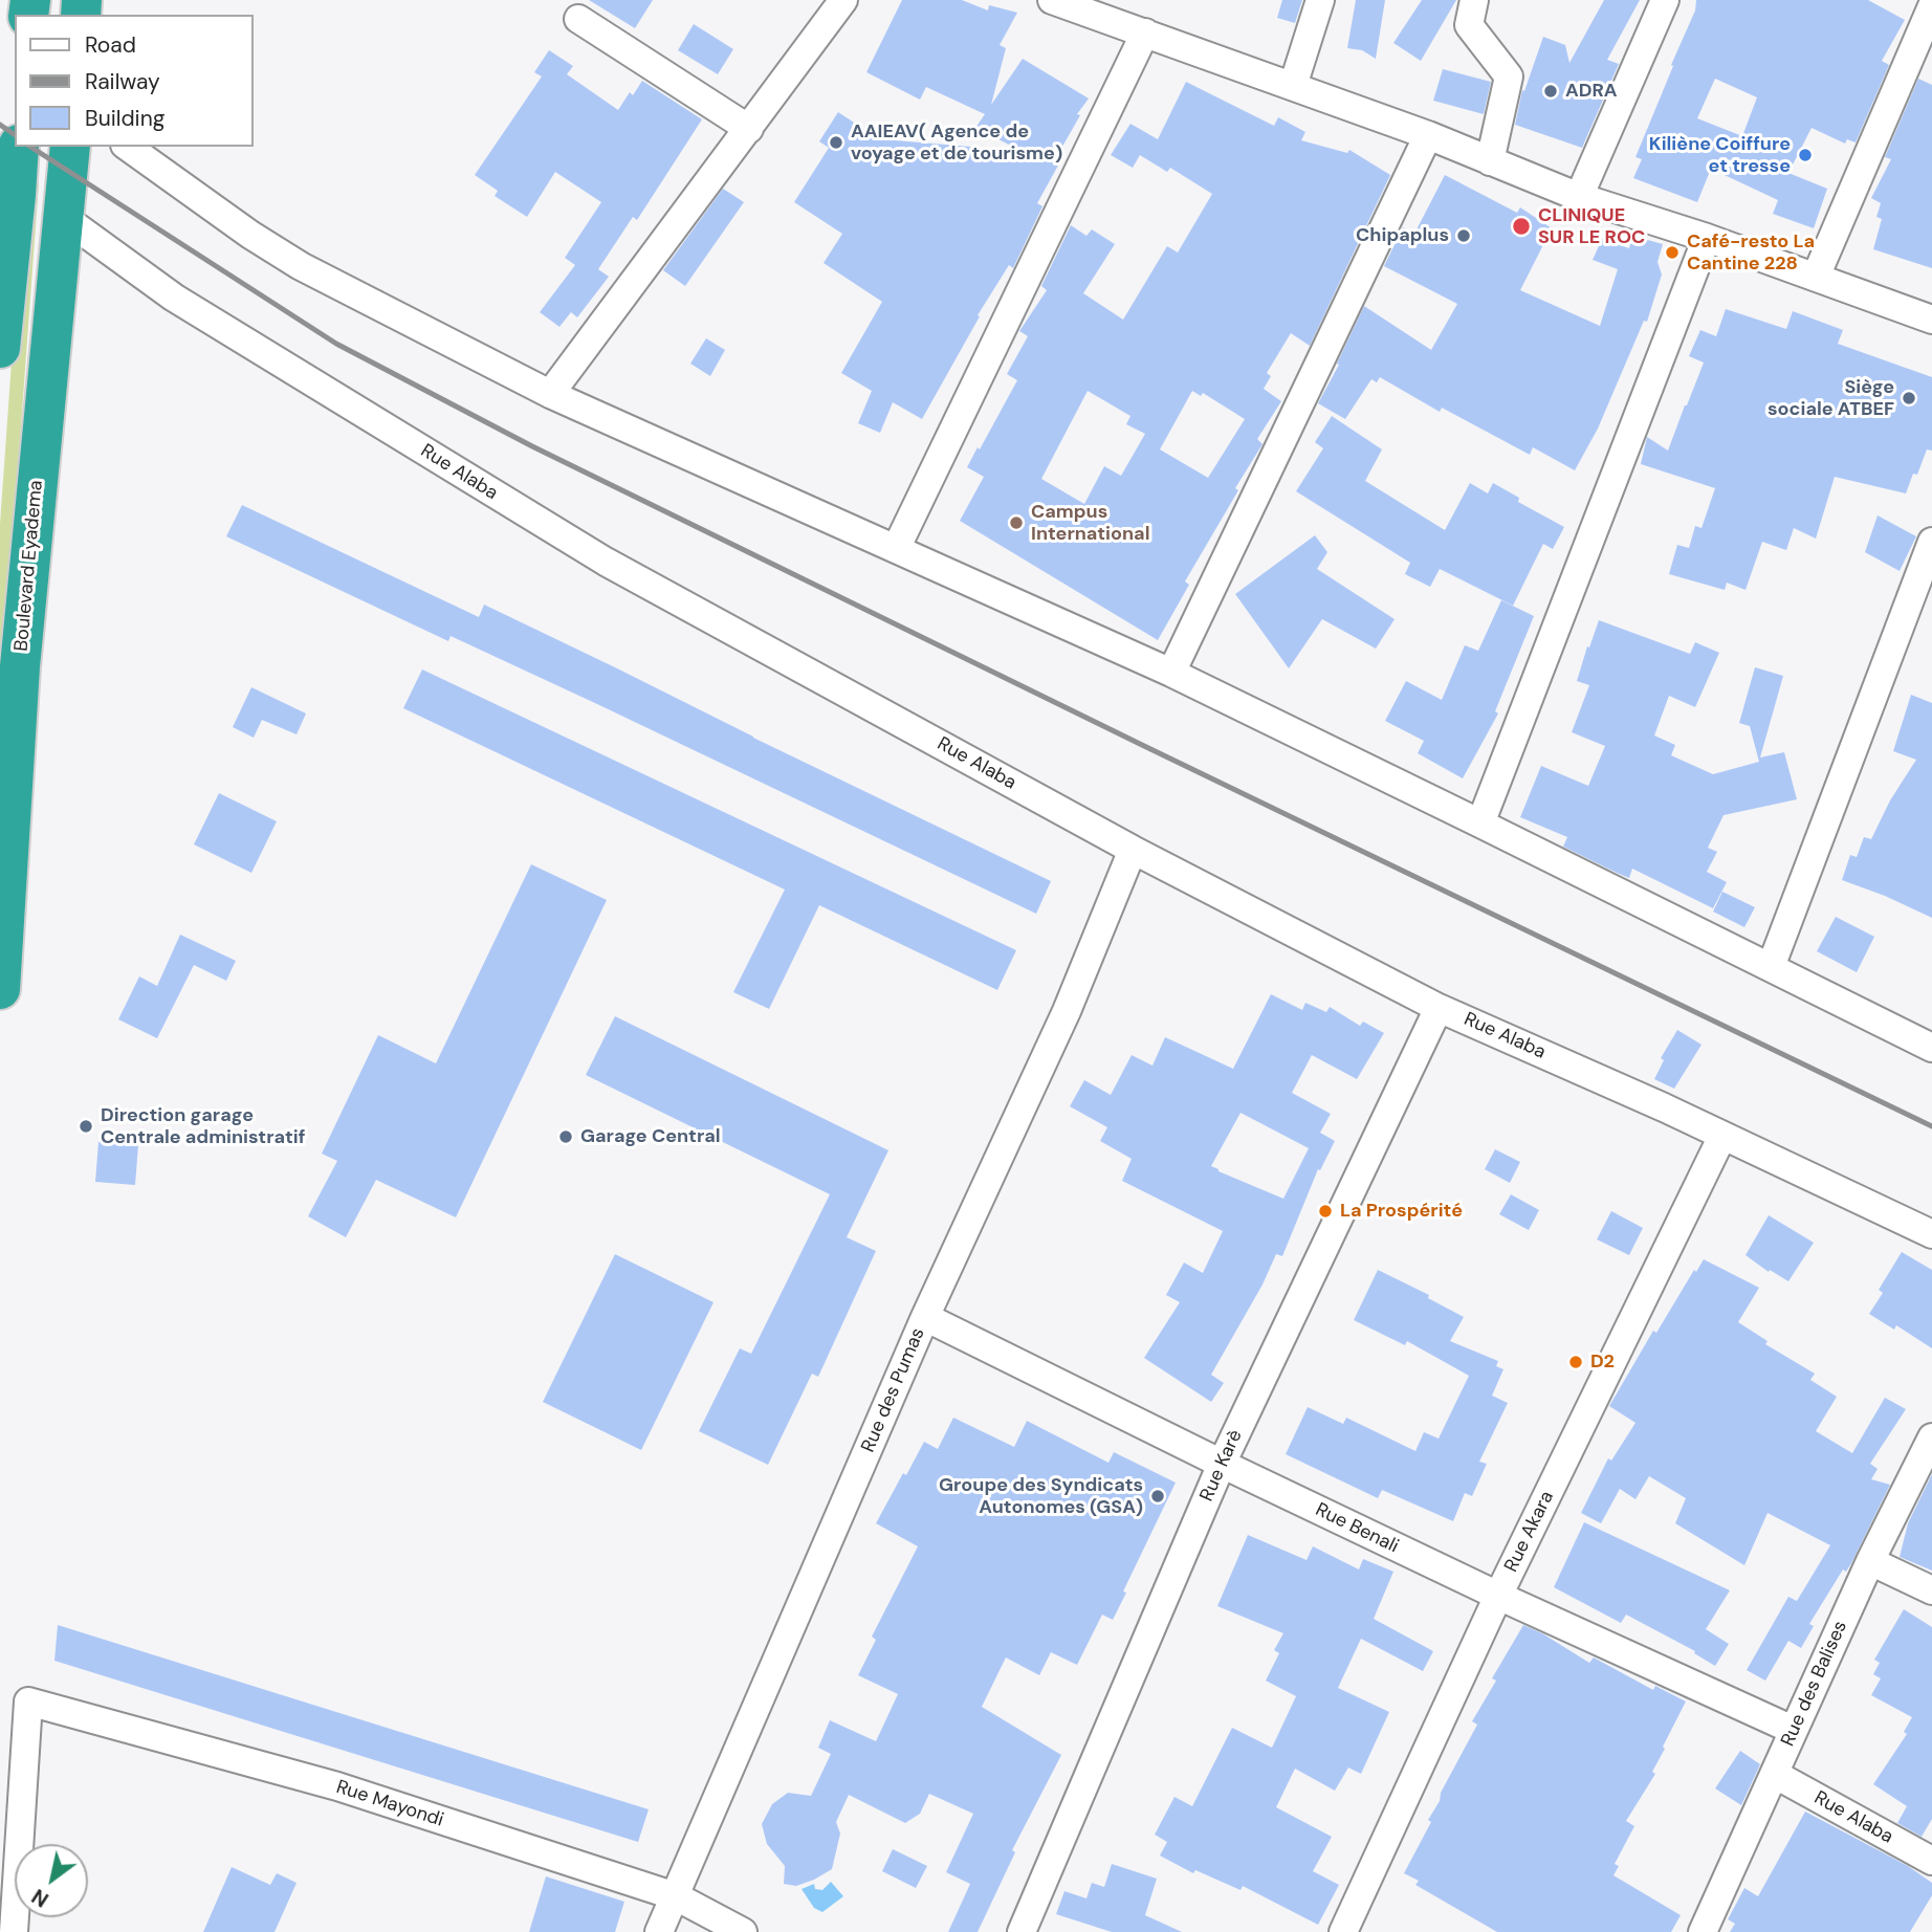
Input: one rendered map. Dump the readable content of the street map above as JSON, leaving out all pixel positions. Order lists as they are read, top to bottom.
{
  "streets": {
    "highway": ["Boulevard Eyadema"],
    "street": [
      "Rue Alaba",
      "Rue des Pumas",
      "Rue Karè",
      "Rue Benali",
      "Rue Akara",
      "Rue des Balises",
      "Rue Mayondi"
    ]
  },
  "crossings": [
    ["Rue Alaba", "Boulevard Eyadema"],
    ["Rue Alaba", "Rue des Pumas"],
    ["Rue Alaba", "Rue Karè"],
    ["Rue Alaba", "Rue Akara"],
    ["Rue Alaba", "Rue des Balises"],
    ["Rue des Pumas", "Rue Benali"],
    ["Rue des Pumas", "Rue Mayondi"],
    ["Rue Karè", "Rue Benali"],
    ["Rue Benali", "Rue Akara"],
    ["Rue Benali", "Rue des Balises"]
  ],
  "places": [
    "ADRA",
    "AAIEAV( Agence de voyage et de tourisme)",
    "Kiliène Coiffure et tresse",
    "CLINIQUE SUR LE ROC",
    "Chipaplus",
    "Café-resto La Cantine 228",
    "Siège sociale ATBEF",
    "Campus International",
    "Direction garage Centrale administratif",
    "Garage Central",
    "La Prospérité",
    "D2",
    "Groupe des Syndicats Autonomes (GSA)"
  ],
  "legend": ["Road", "Railway", "Building"],
  "north": "bottom left"
}
